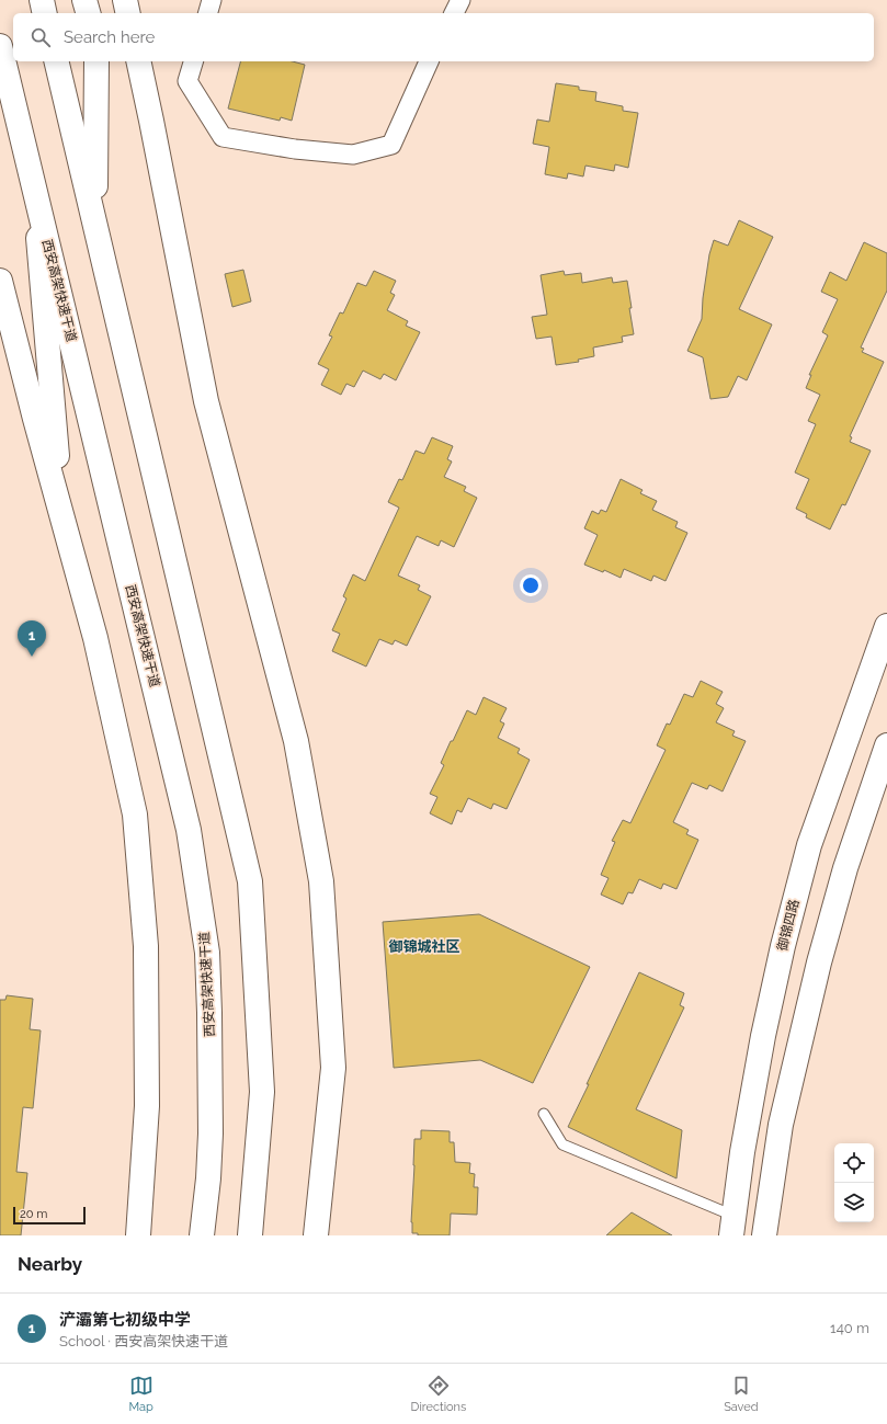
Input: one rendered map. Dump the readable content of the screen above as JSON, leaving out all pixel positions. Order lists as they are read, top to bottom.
{
  "streets": {
    "main road": ["西安高架快速干道", "御锦四路"]
  },
  "districts": ["御锦城社区"],
  "scale_bar": "20 m",
  "page": {
    "search": "Search here",
    "pins": "1",
    "scale": "20 m",
    "heading": "Nearby",
    "list": [
      {
        "mark": "1",
        "name": "浐灞第七初级中学",
        "note": "School · 西安高架快速干道",
        "value": "140 m"
      }
    ],
    "nav": ["Map", "Directions", "Saved"]
  }
}
